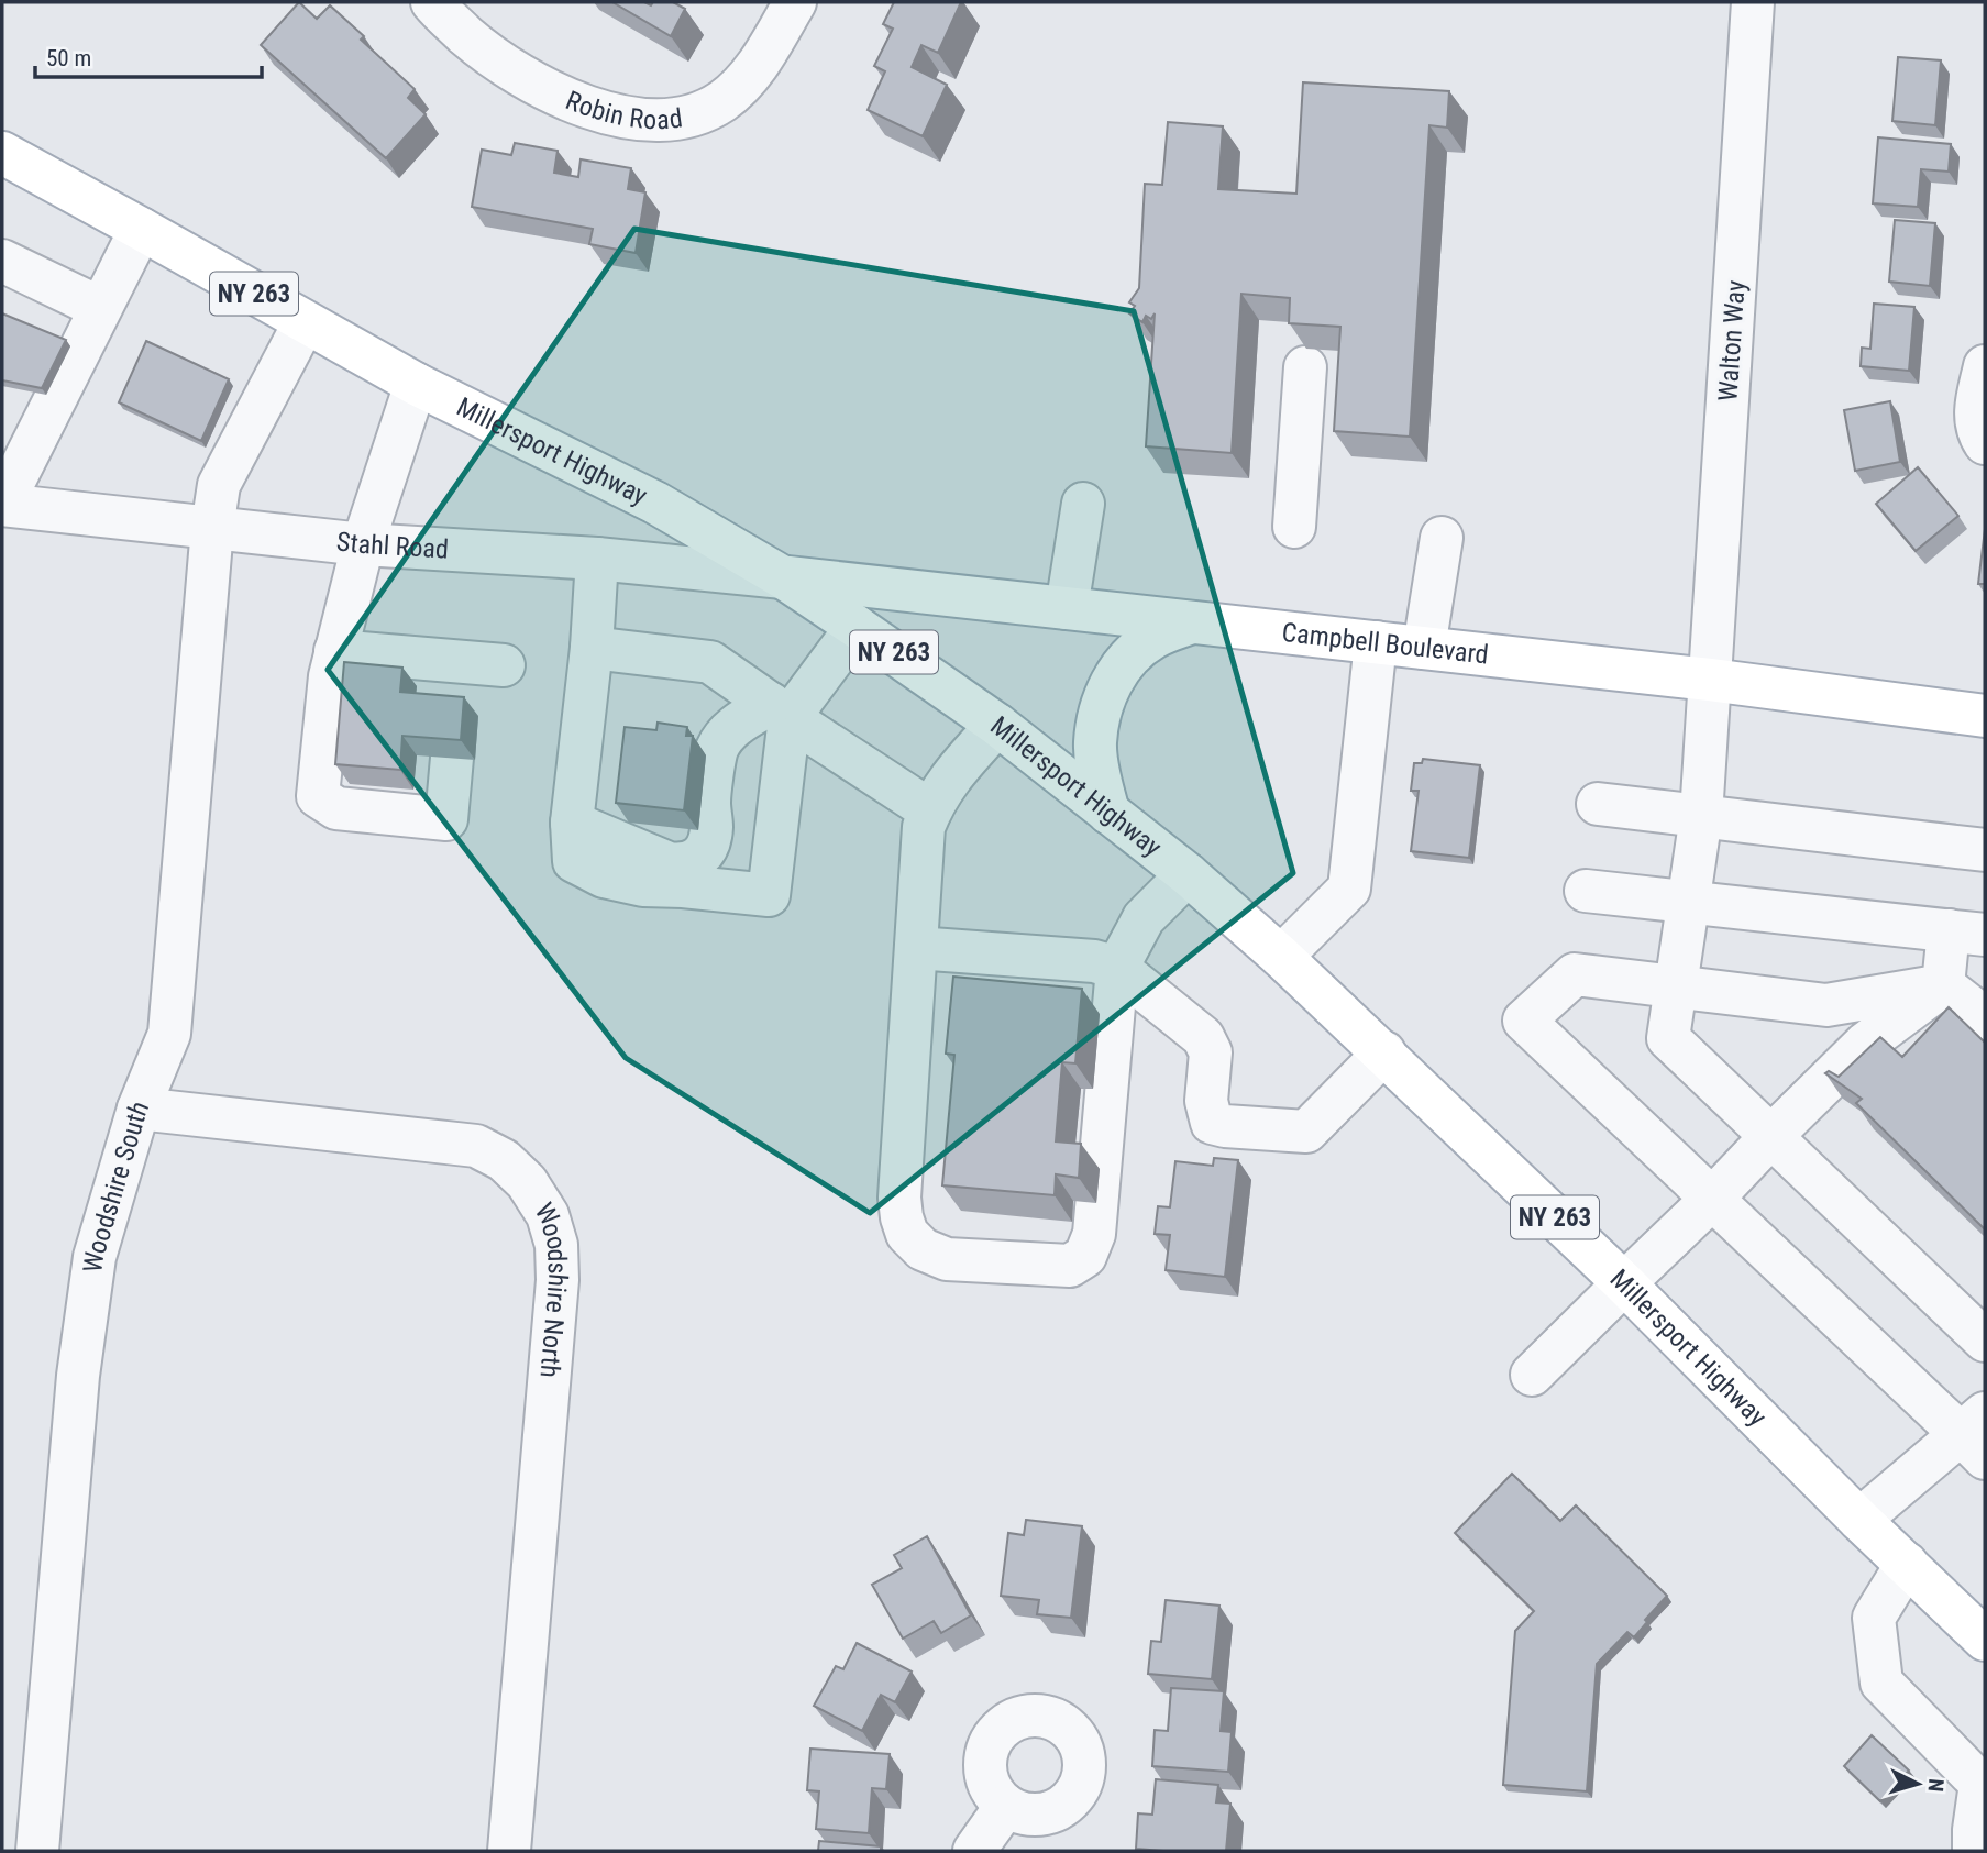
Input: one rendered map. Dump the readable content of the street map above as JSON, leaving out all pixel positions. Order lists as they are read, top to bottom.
{
  "streets": {
    "main road": ["NY 263", "Millersport Highway", "Campbell Boulevard"],
    "street": [
      "Robin Road",
      "Walton Way",
      "Stahl Road",
      "Woodshire South",
      "Woodshire North"
    ]
  },
  "crossings": [
    ["Walton Way", "Campbell Boulevard"],
    ["Millersport Highway", "Stahl Road"],
    ["Millersport Highway", "Campbell Boulevard"],
    ["Millersport Highway", "Woodshire South"],
    ["Stahl Road", "Campbell Boulevard"],
    ["Stahl Road", "Woodshire South"],
    ["Woodshire South", "Woodshire North"]
  ],
  "scale_bar": "50 m",
  "north": "right"
}
